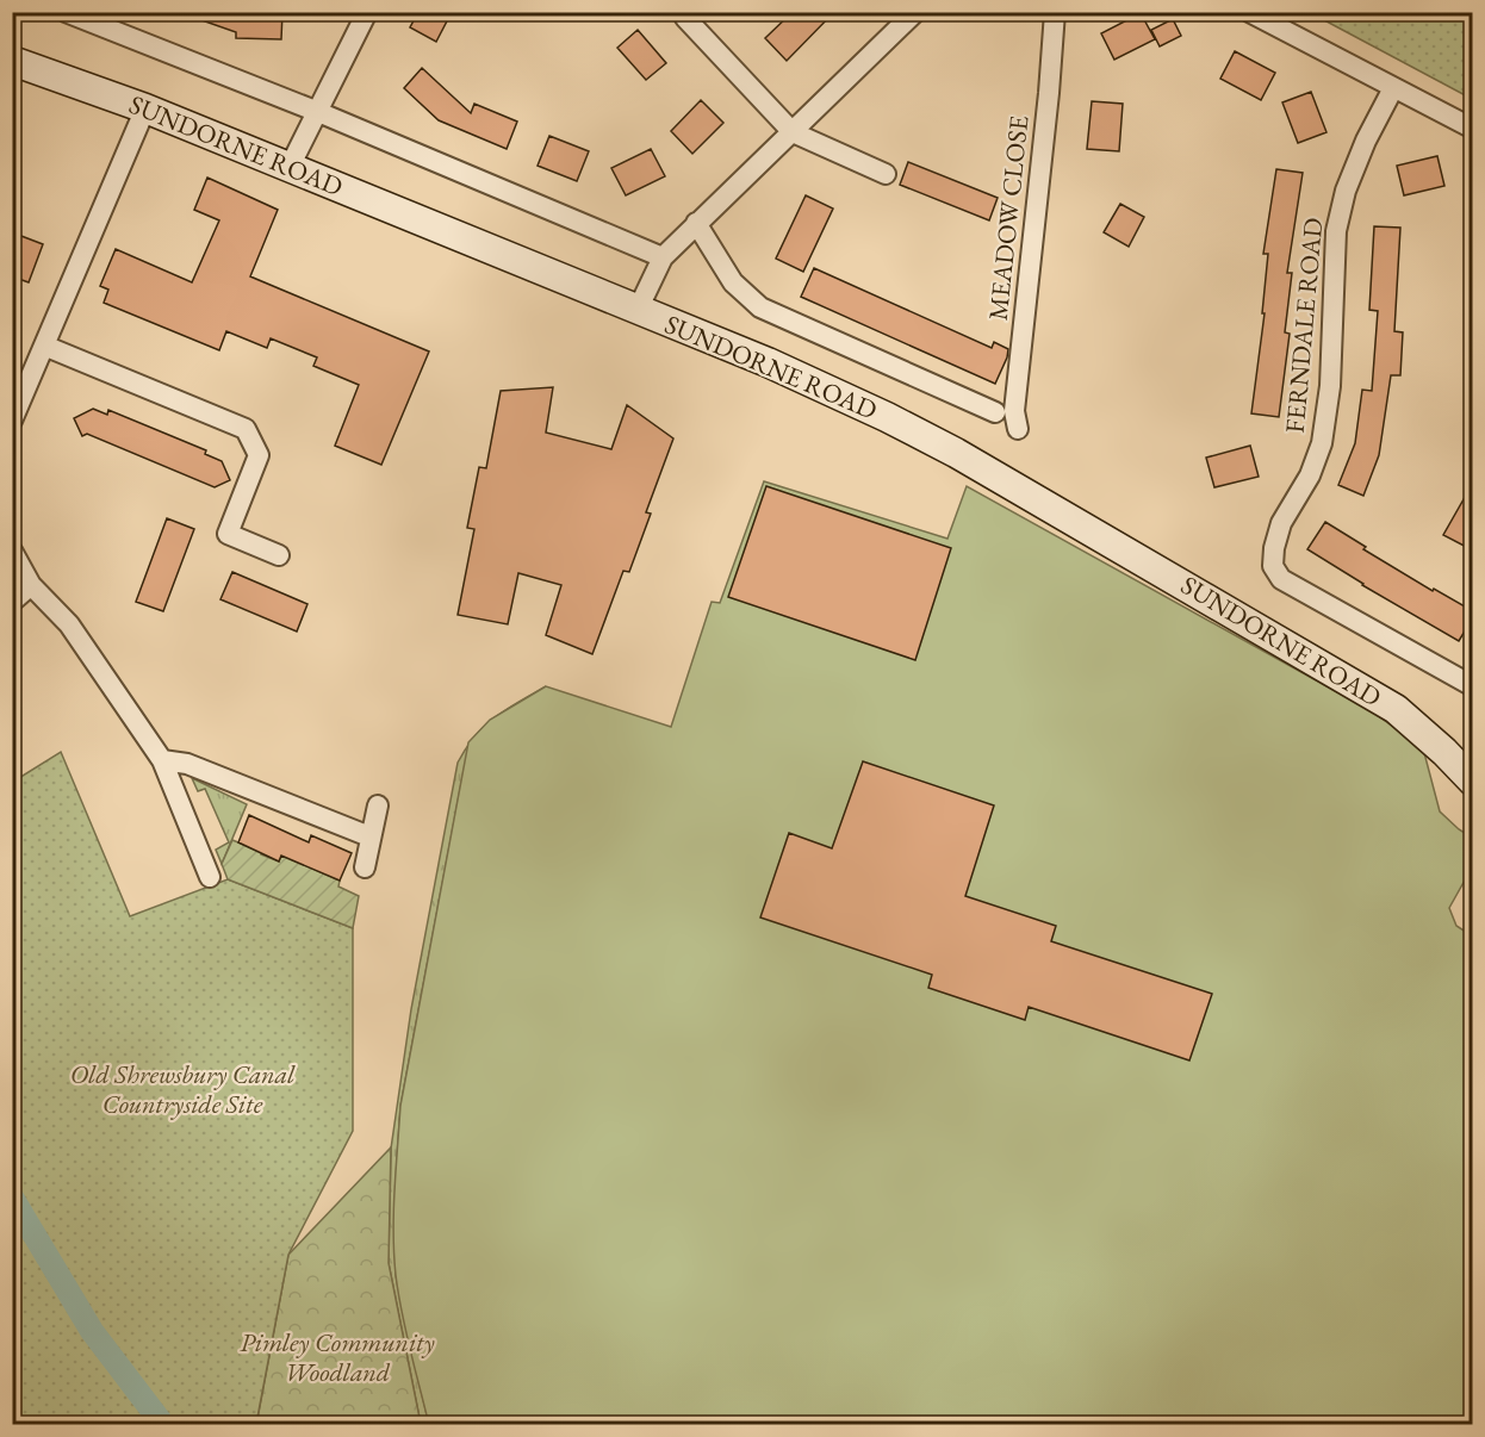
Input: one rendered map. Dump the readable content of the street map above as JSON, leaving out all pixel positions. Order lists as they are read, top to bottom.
{
  "streets": {
    "main road": ["SUNDORNE ROAD"],
    "street": ["MEADOW CLOSE", "FERNDALE ROAD"]
  },
  "crossings": [
    ["SUNDORNE ROAD", "FERNDALE ROAD"]
  ],
  "parks": ["Old Shrewsbury Canal Countryside Site", "Pimley Community Woodland"]
}
